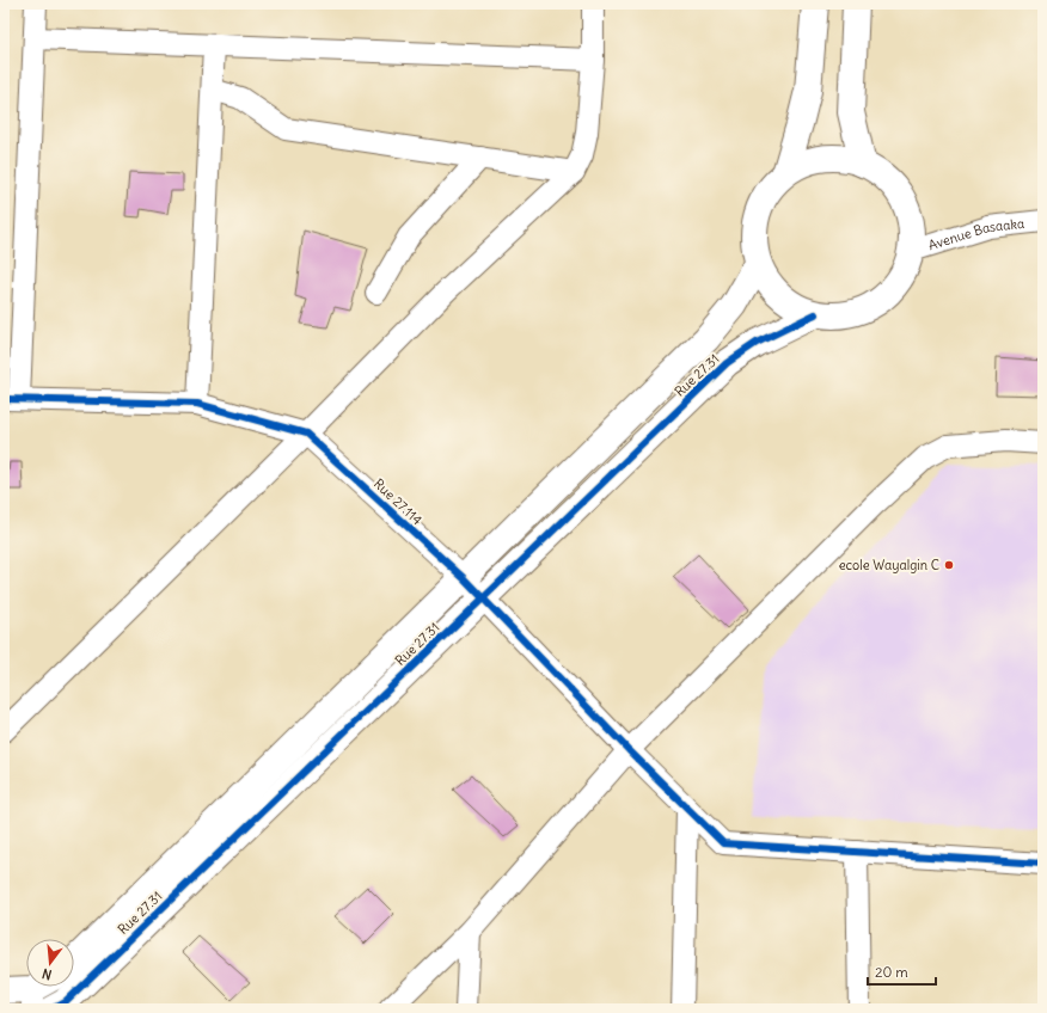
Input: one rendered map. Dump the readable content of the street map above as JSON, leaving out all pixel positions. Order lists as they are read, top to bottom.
{
  "streets": {
    "street": ["Avenue Basaaka", "Rue 27.31", "Rue 27.114"]
  },
  "crossings": [
    ["Avenue Basaaka", "Rue 27.31"],
    ["Rue 27.31", "Rue 27.114"]
  ],
  "places": ["ecole Wayalgin C"],
  "scale_bar": "20 m",
  "north": "bottom"
}
